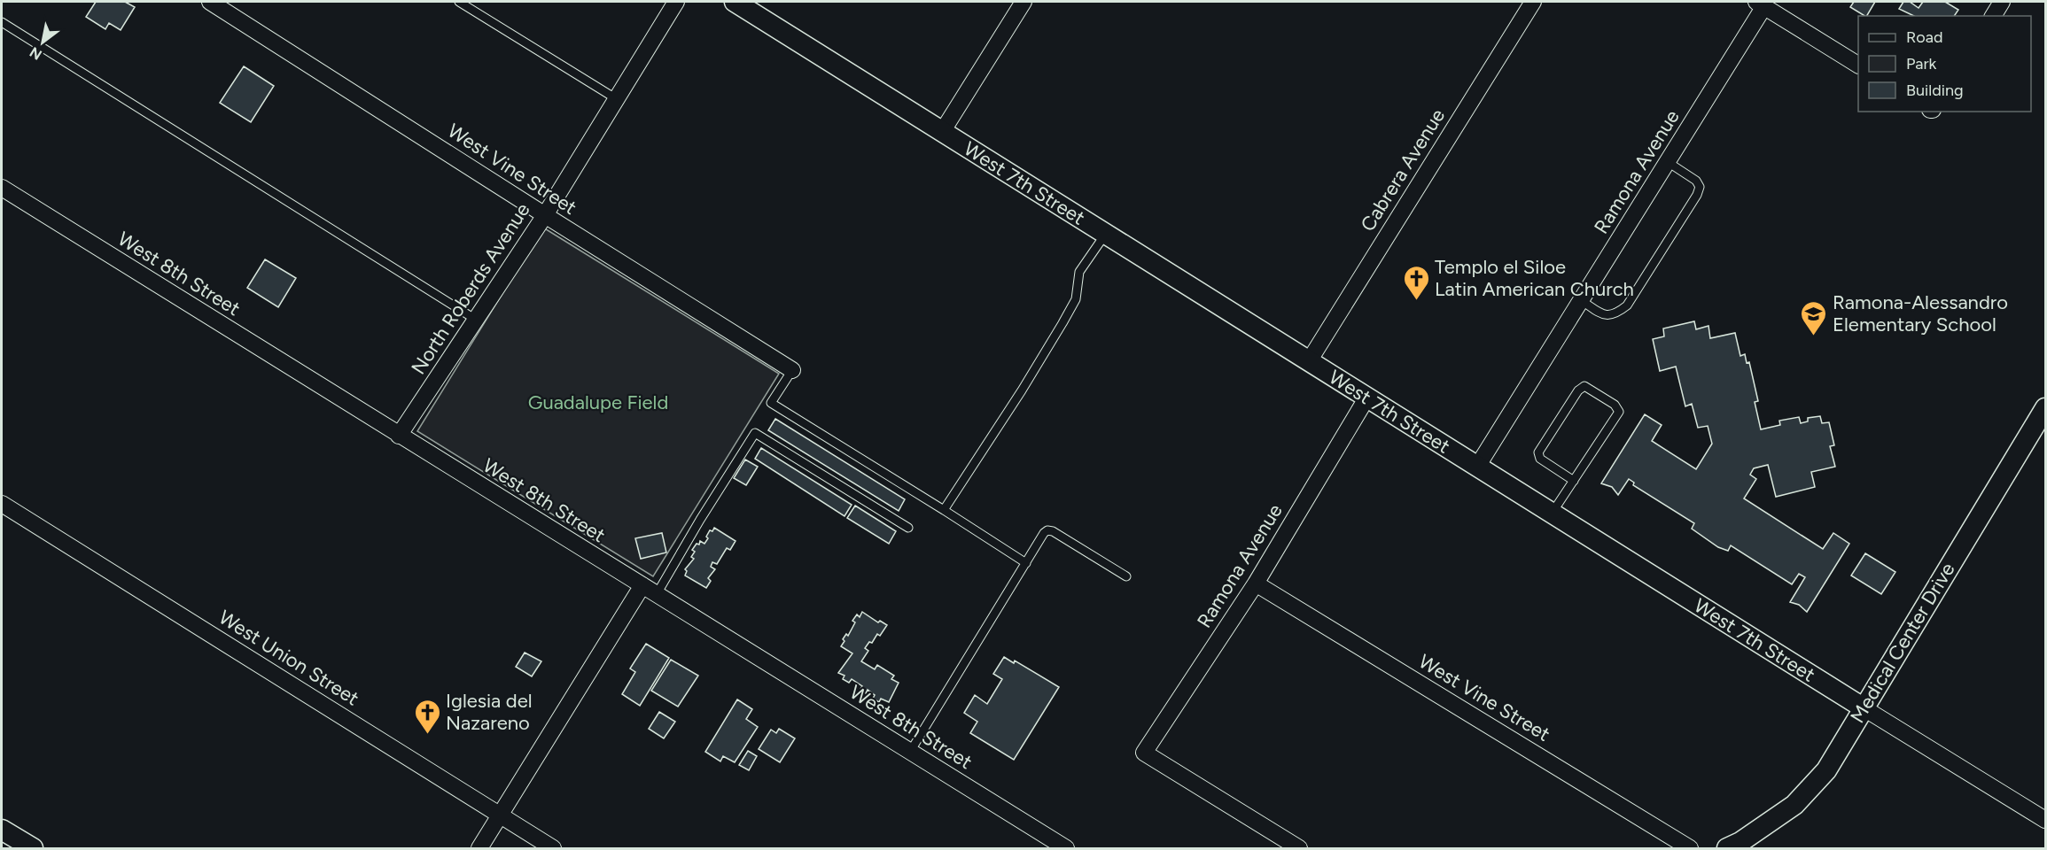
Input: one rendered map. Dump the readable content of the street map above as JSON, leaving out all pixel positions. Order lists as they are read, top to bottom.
{
  "streets": {
    "street": [
      "West Vine Street",
      "Cabrera Avenue",
      "Ramona Avenue",
      "West 7th Street",
      "West 8th Street",
      "North Roberds Avenue",
      "Medical Center Drive",
      "West Union Street"
    ]
  },
  "crossings": [
    ["West Vine Street", "Ramona Avenue"],
    ["West Vine Street", "North Roberds Avenue"],
    ["Cabrera Avenue", "West 7th Street"],
    ["Ramona Avenue", "West 7th Street"],
    ["West 7th Street", "Medical Center Drive"],
    ["West 8th Street", "North Roberds Avenue"]
  ],
  "parks": ["Guadalupe Field"],
  "places": {
    "church": ["Templo el Siloe Latin American Church", "Iglesia del Nazareno"],
    "school or university": ["Ramona-Alessandro Elementary School"]
  },
  "legend": ["Road", "Park", "Building"],
  "north": "bottom left"
}
